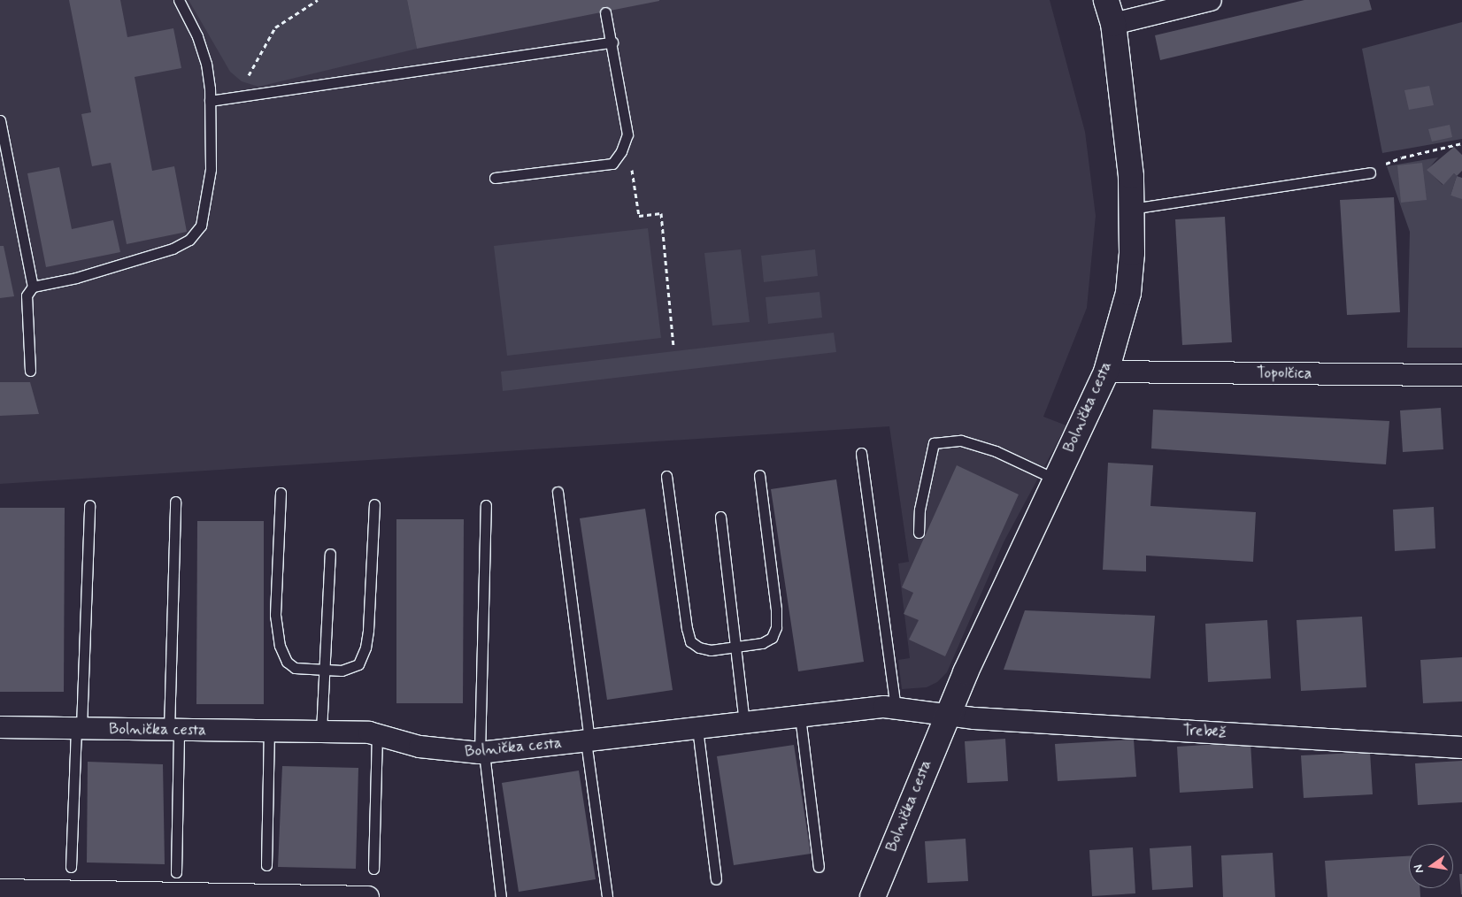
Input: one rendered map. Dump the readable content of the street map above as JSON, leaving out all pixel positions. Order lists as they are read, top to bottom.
{
  "streets": {
    "street": ["Topolčica", "Bolnička cesta", "Trebež"]
  },
  "crossings": [
    ["Topolčica", "Bolnička cesta"],
    ["Bolnička cesta", "Trebež"]
  ],
  "north": "left"
}
